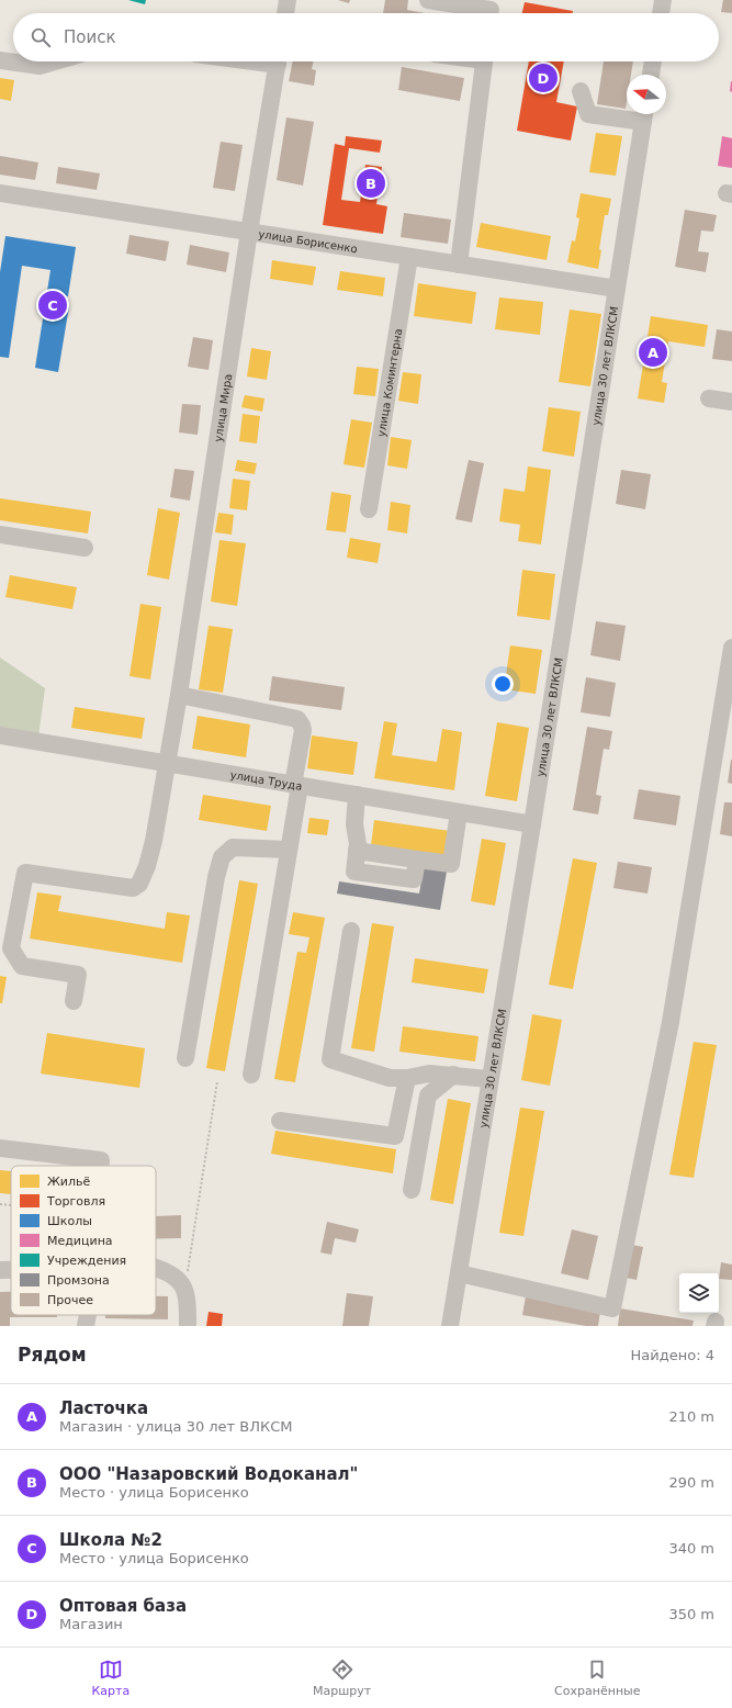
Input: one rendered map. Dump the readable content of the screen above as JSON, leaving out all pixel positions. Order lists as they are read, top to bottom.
{
  "streets": {
    "street": [
      "улица Борисенко",
      "улица 30 лет ВЛКСМ",
      "улица Коминтерна",
      "улица Мира",
      "улица Труда"
    ]
  },
  "crossings": [
    ["улица Борисенко", "улица 30 лет ВЛКСМ"],
    ["улица Борисенко", "улица Коминтерна"],
    ["улица Борисенко", "улица Мира"],
    ["улица 30 лет ВЛКСМ", "улица Труда"],
    ["улица Мира", "улица Труда"]
  ],
  "legend": [
    "Жильё",
    "Торговля",
    "Школы",
    "Медицина",
    "Учреждения",
    "Промзона",
    "Прочее"
  ],
  "north": "left",
  "page": {
    "search": "Поиск",
    "pins": [
      "D",
      "B",
      "C",
      "A"
    ],
    "heading": ["Рядом", "Найдено: 4"],
    "list": [
      {
        "mark": "A",
        "name": "Ласточка",
        "note": "Магазин · улица 30 лет ВЛКСМ",
        "value": "210 m"
      },
      {
        "mark": "B",
        "name": "ООО \"Назаровский Водоканал\"",
        "note": "Место · улица Борисенко",
        "value": "290 m"
      },
      {
        "mark": "C",
        "name": "Школа №2",
        "note": "Место · улица Борисенко",
        "value": "340 m"
      },
      {
        "mark": "D",
        "name": "Оптовая база",
        "note": "Магазин",
        "value": "350 m"
      }
    ],
    "nav": ["Карта", "Маршрут", "Сохранённые"]
  }
}
